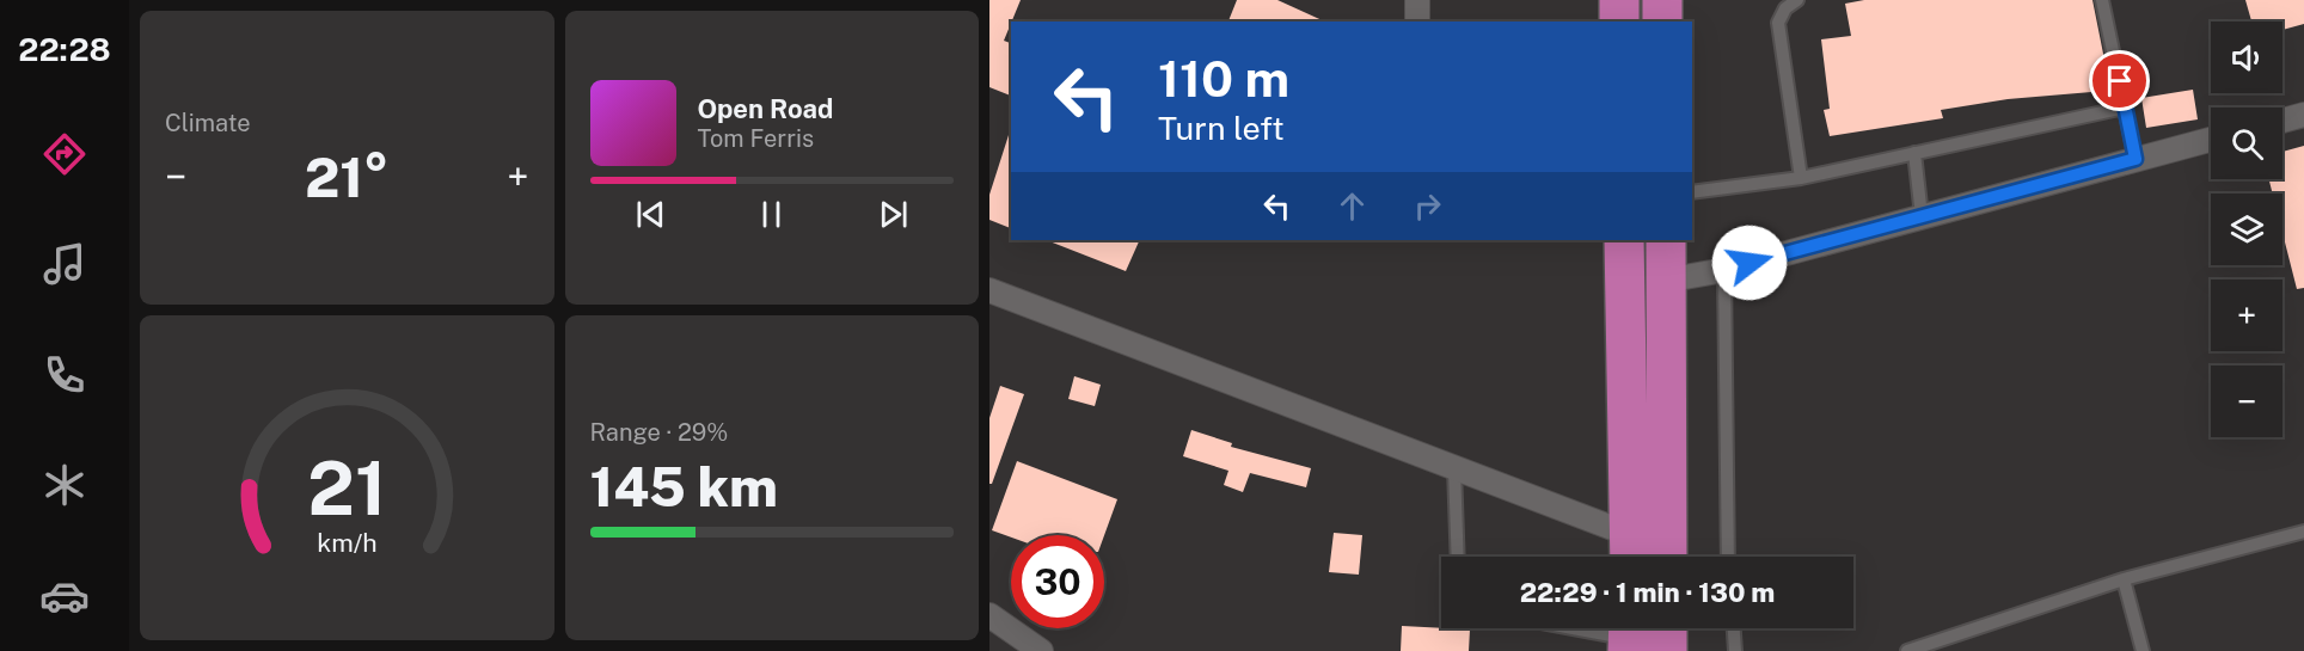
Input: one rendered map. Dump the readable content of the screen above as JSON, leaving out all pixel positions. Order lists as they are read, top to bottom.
{
  "page": {
    "tabs": "22:28",
    "tile": [
      "Climate",
      ["Range · 29%", "145 km"]
    ],
    "map_buttons": ["+", "−"],
    "turn": ["110 m", "Turn left"],
    "song": ["Open Road", "Tom Ferris"],
    "heat": ["−", "21°", "+"],
    "limit": "30",
    "trip": "22:29 · 1 min · 130 m",
    "gauge": ["21", "km/h"]
  }
}
